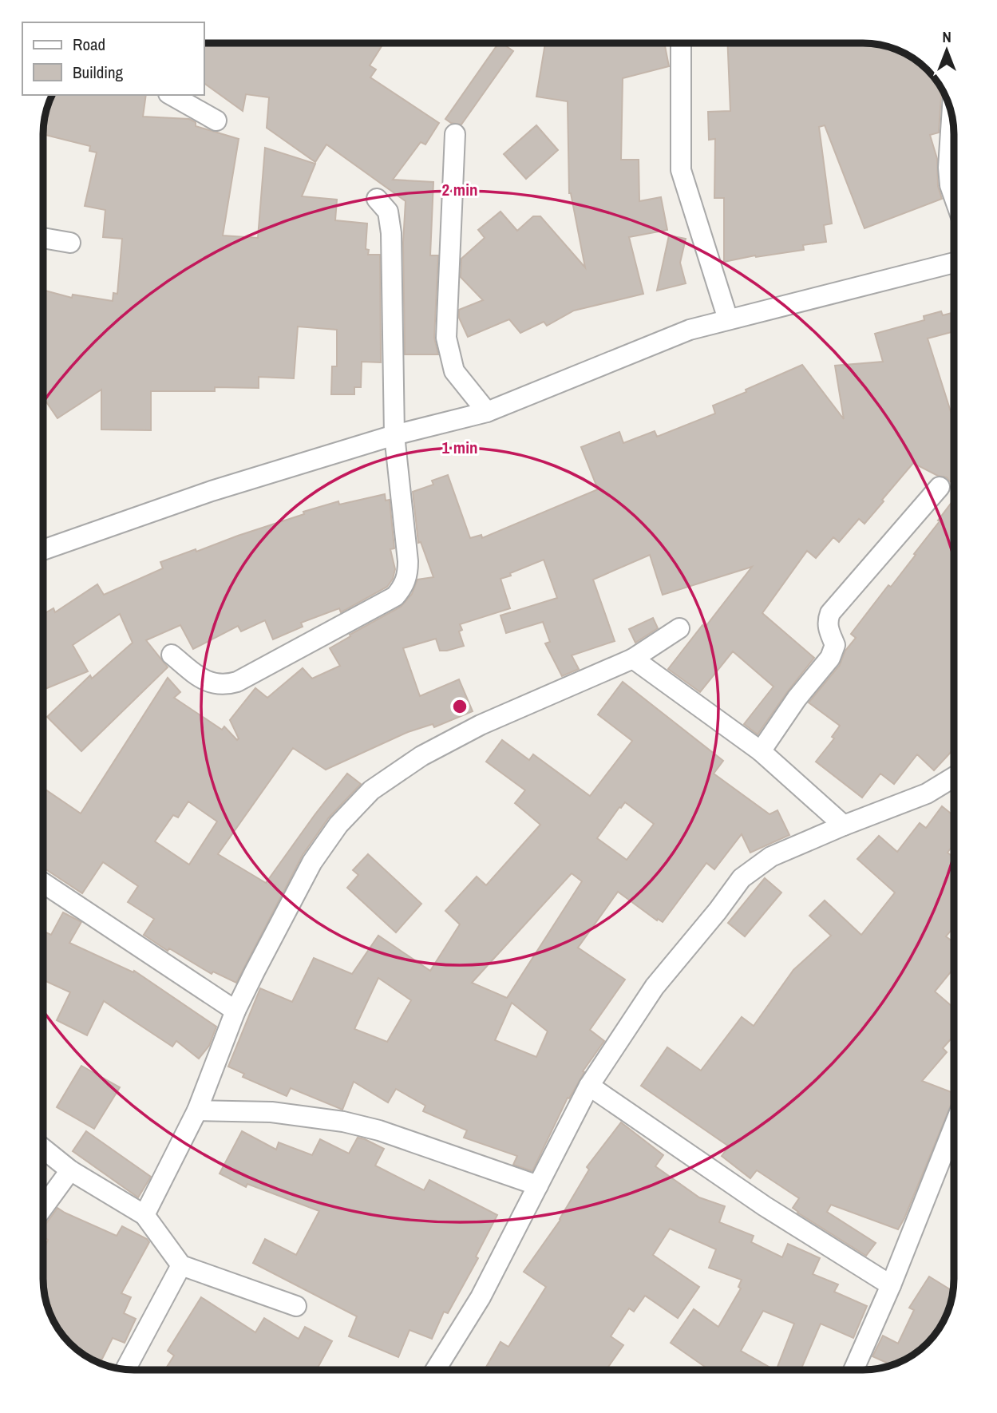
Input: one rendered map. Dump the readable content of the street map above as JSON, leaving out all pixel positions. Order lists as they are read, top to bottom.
{
  "legend": ["Road", "Building"],
  "north": "top",
  "rings": ["2 min", "1 min"]
}
